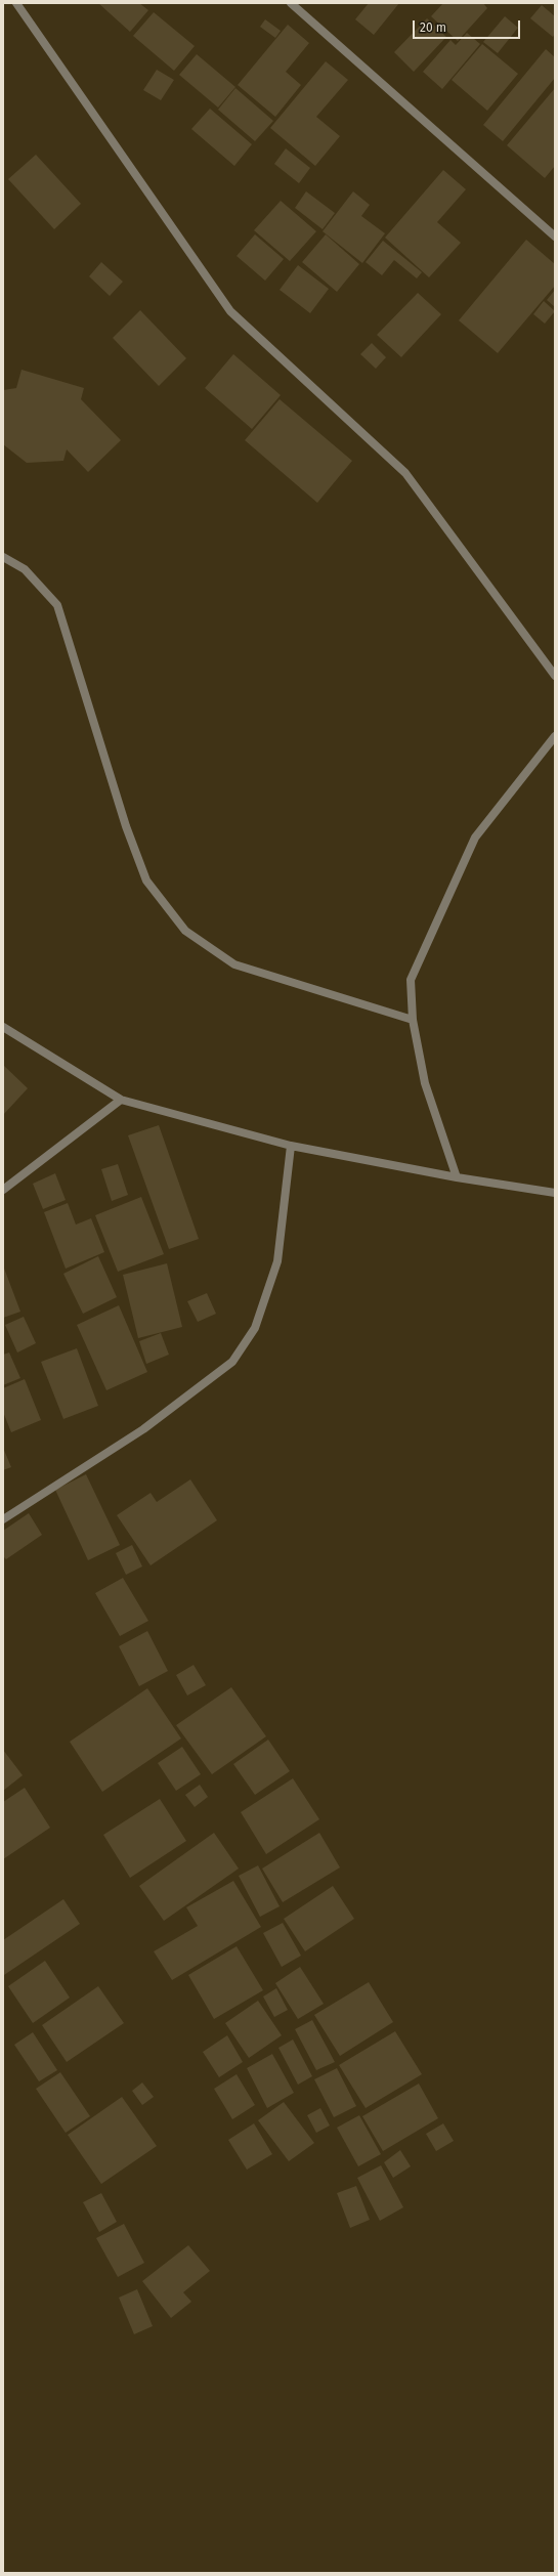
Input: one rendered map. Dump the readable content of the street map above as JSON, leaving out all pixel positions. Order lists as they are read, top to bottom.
{
  "scale_bar": "20 m"
}
